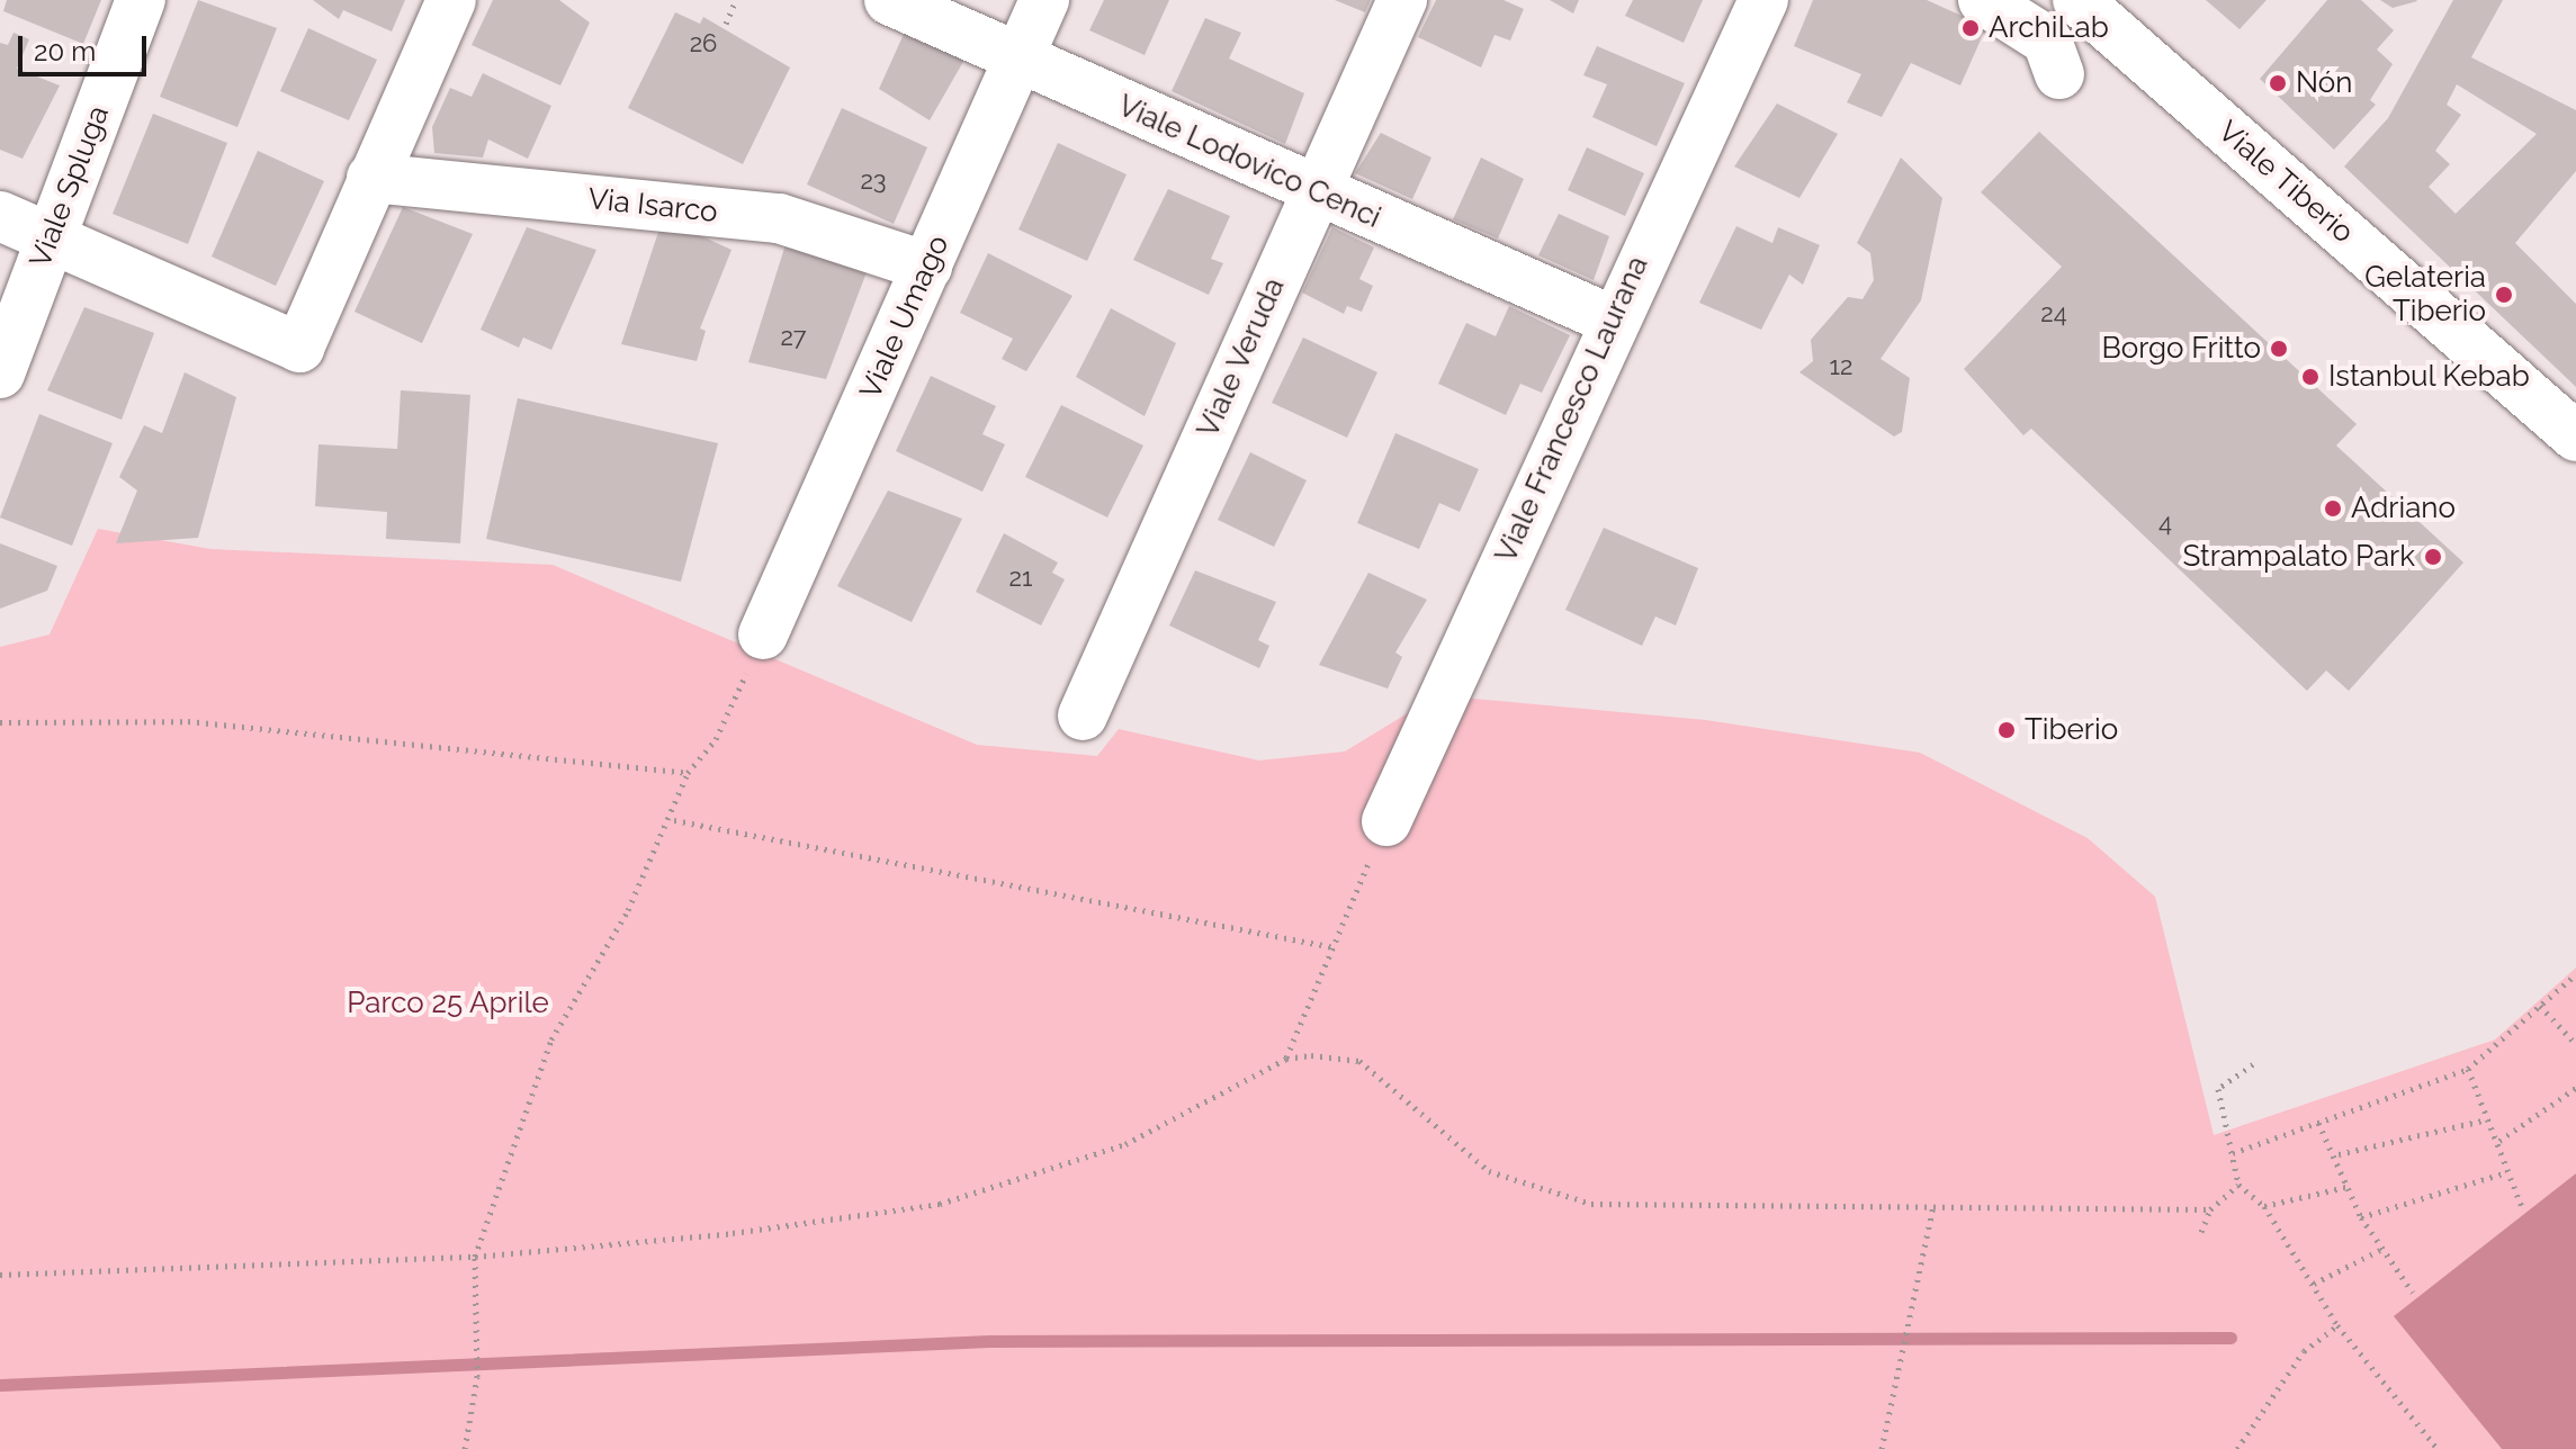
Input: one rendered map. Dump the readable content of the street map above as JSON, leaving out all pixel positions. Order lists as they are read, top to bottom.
{
  "streets": {
    "street": [
      "Viale Lodovico Cenci",
      "Viale Tiberio",
      "Viale Spluga",
      "Via Isarco",
      "Viale Umago",
      "Viale Veruda",
      "Viale Francesco Laurana"
    ]
  },
  "crossings": [
    ["Viale Lodovico Cenci", "Viale Umago"],
    ["Viale Lodovico Cenci", "Viale Veruda"],
    ["Viale Lodovico Cenci", "Viale Francesco Laurana"],
    ["Via Isarco", "Viale Umago"]
  ],
  "parks": ["Parco 25 Aprile"],
  "places": [
    "ArchiLab",
    "Nón",
    "Gelateria Tiberio",
    "Borgo Fritto",
    "Istanbul Kebab",
    "Adriano",
    "Strampalato Park",
    "Tiberio"
  ],
  "house_numbers": [
    "26",
    "23",
    "24",
    "27",
    "12",
    "4",
    "21"
  ],
  "scale_bar": "20 m"
}
